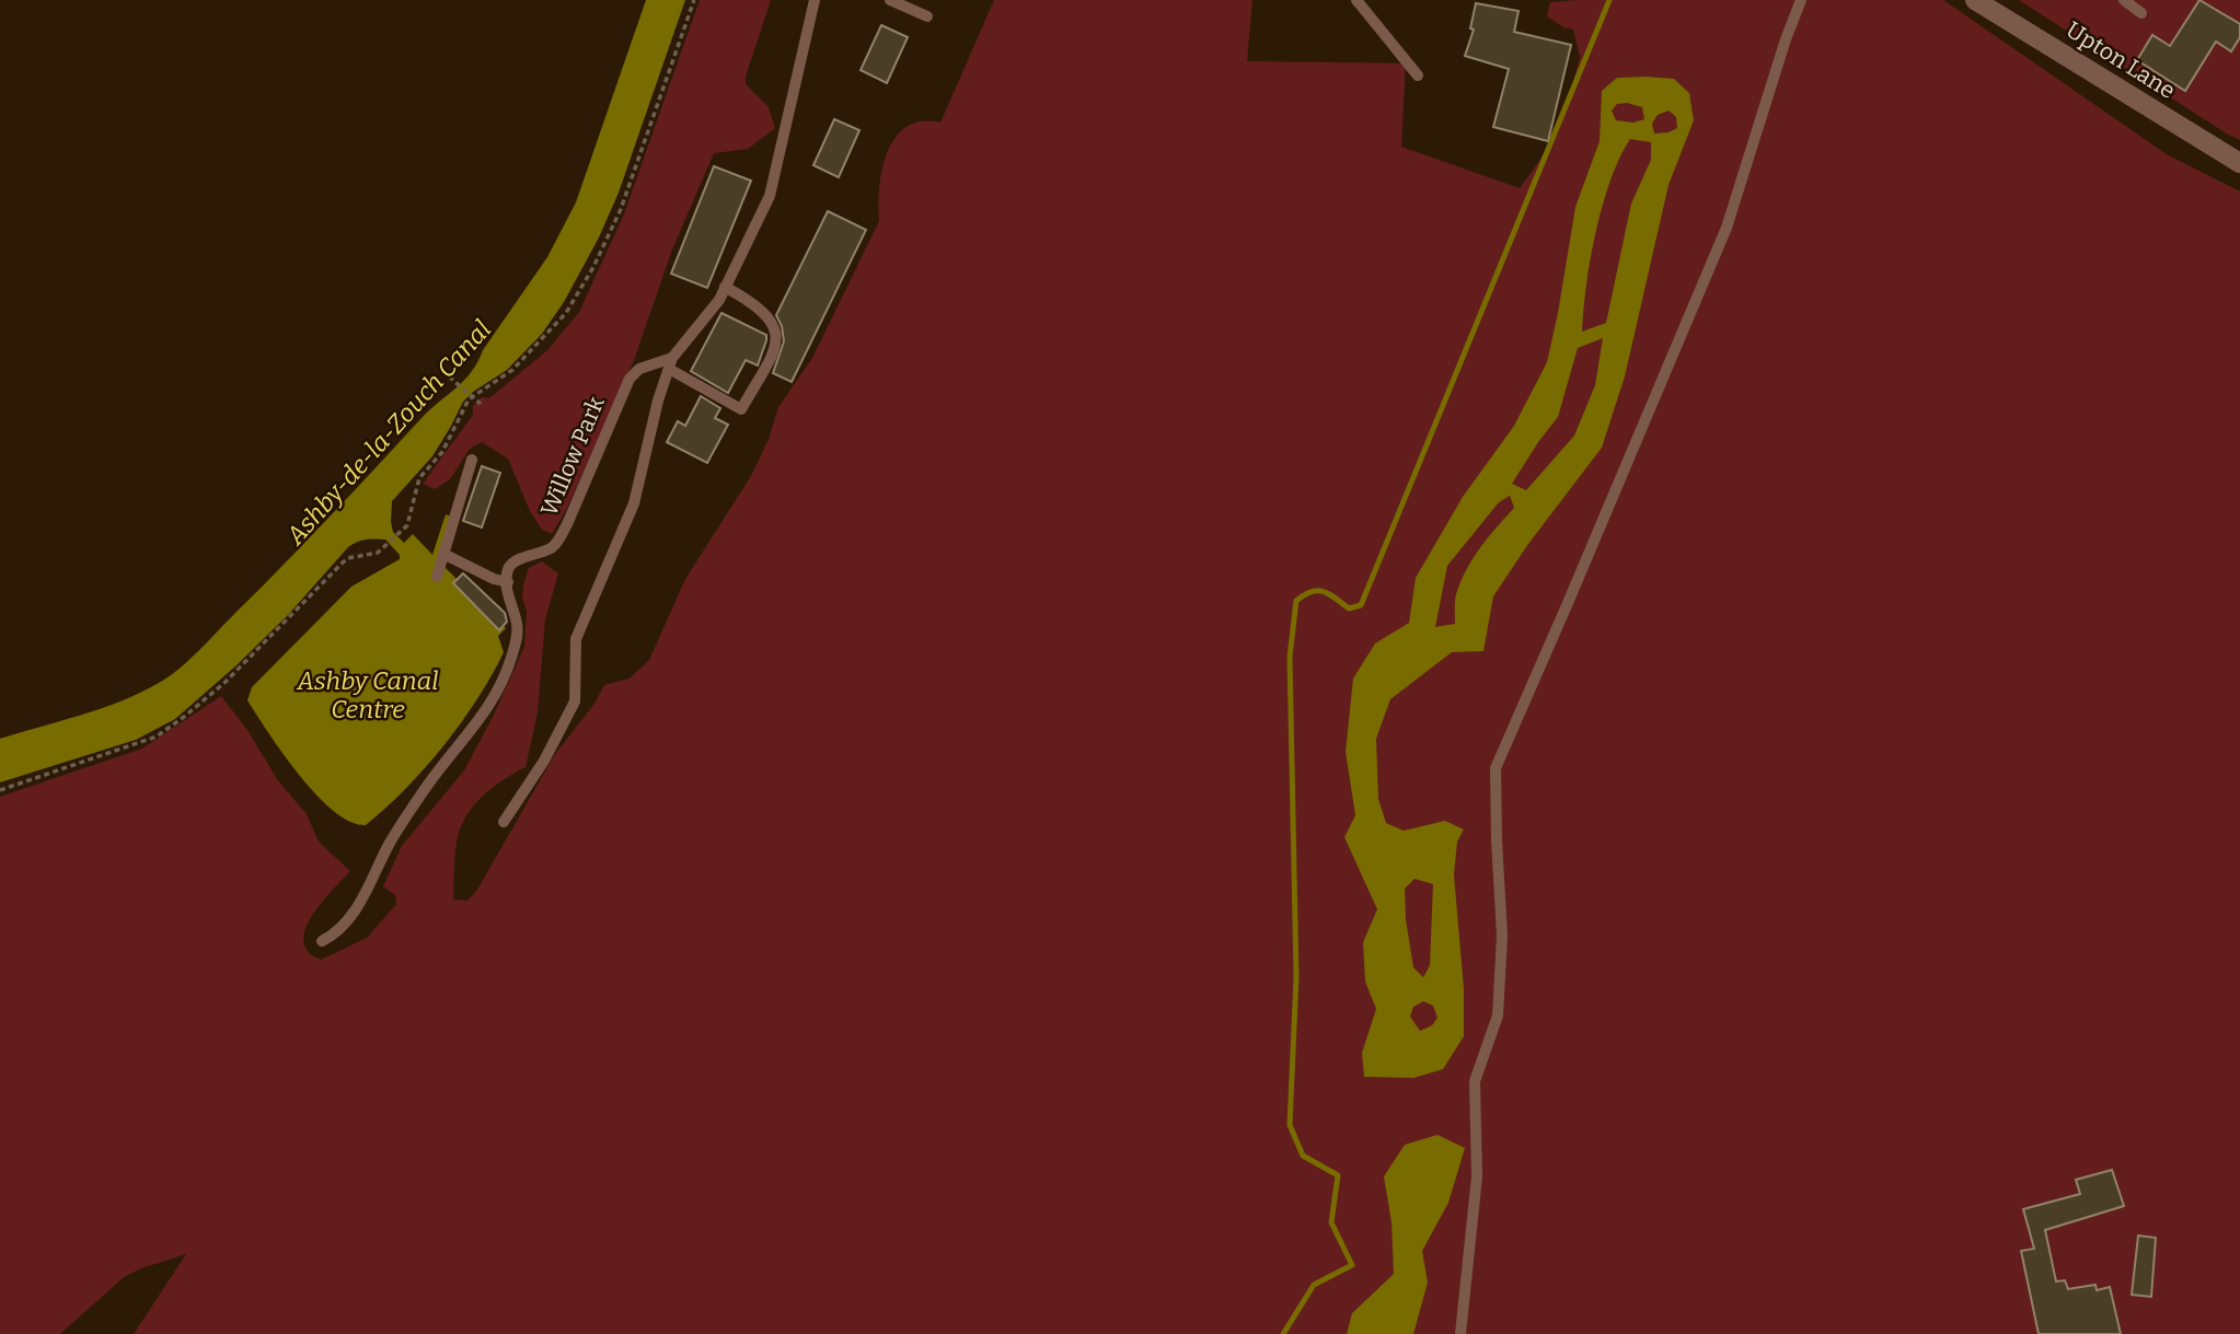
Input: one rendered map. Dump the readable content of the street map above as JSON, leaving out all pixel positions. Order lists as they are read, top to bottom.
{
  "streets": {
    "street": ["Upton Lane"],
    "lane": ["Willow Park"]
  },
  "water": ["Ashby-de-la-Zouch Canal", "Ashby Canal Centre"]
}
